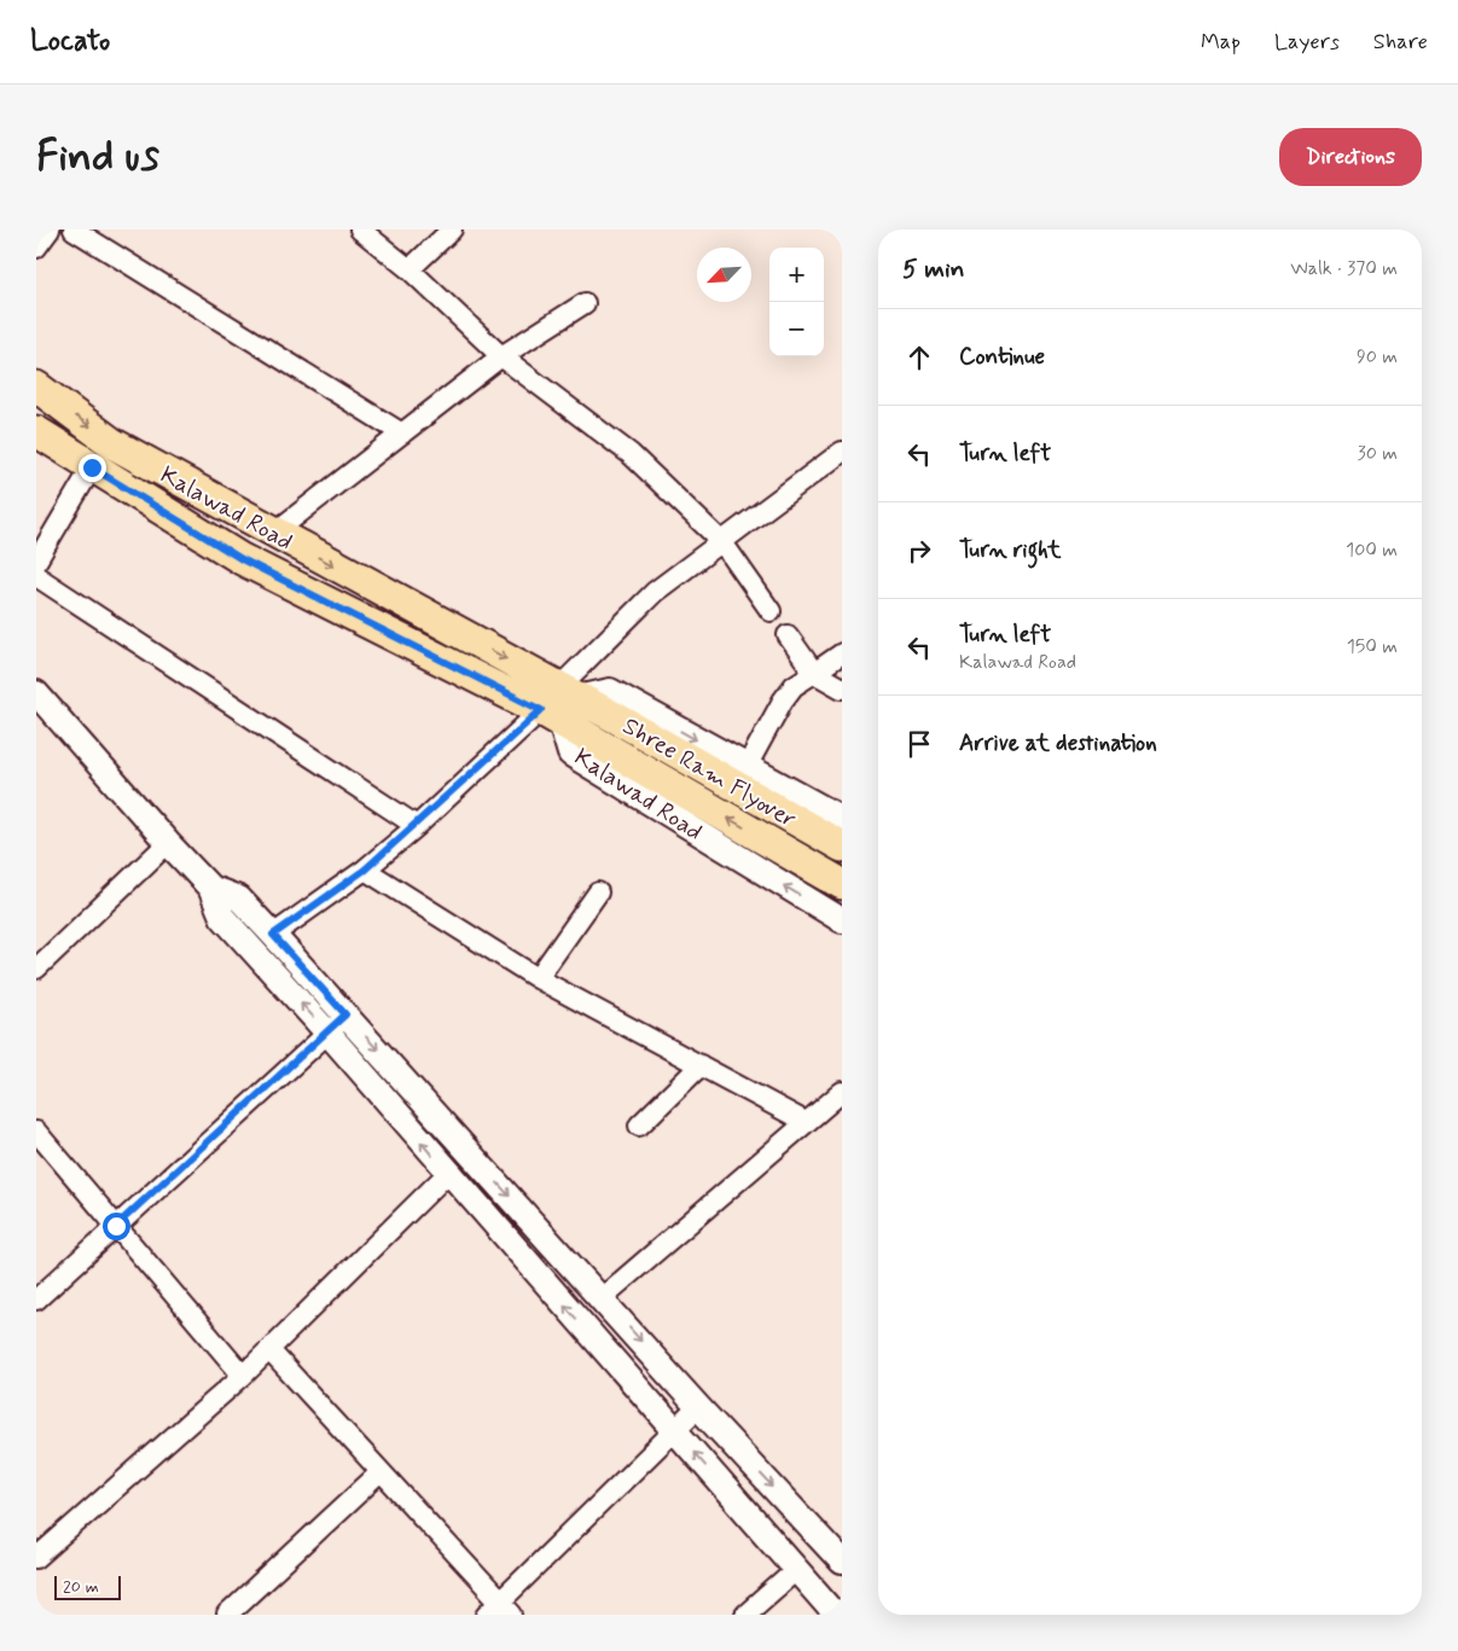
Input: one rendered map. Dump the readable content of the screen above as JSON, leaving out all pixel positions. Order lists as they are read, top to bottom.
{
  "streets": {
    "main road": ["Kalawad Road", "Shree Ram Flyover"]
  },
  "crossings": [
    ["Kalawad Road", "Shree Ram Flyover"]
  ],
  "scale_bar": "20 m",
  "north": "bottom left",
  "page": {
    "header": "Locato",
    "nav": ["Map", "Layers", "Share"],
    "buttons": "Directions",
    "title": "Find us",
    "heading": ["5 min", "Walk · 370 m"],
    "map_buttons": ["+", "−"],
    "list": [
      ["Continue", "90 m"],
      ["Turn left", "30 m"],
      ["Turn right", "100 m"],
      ["Turn left", "Kalawad Road", "150 m"],
      "Arrive at destination"
    ],
    "scale": "20 m"
  }
}
